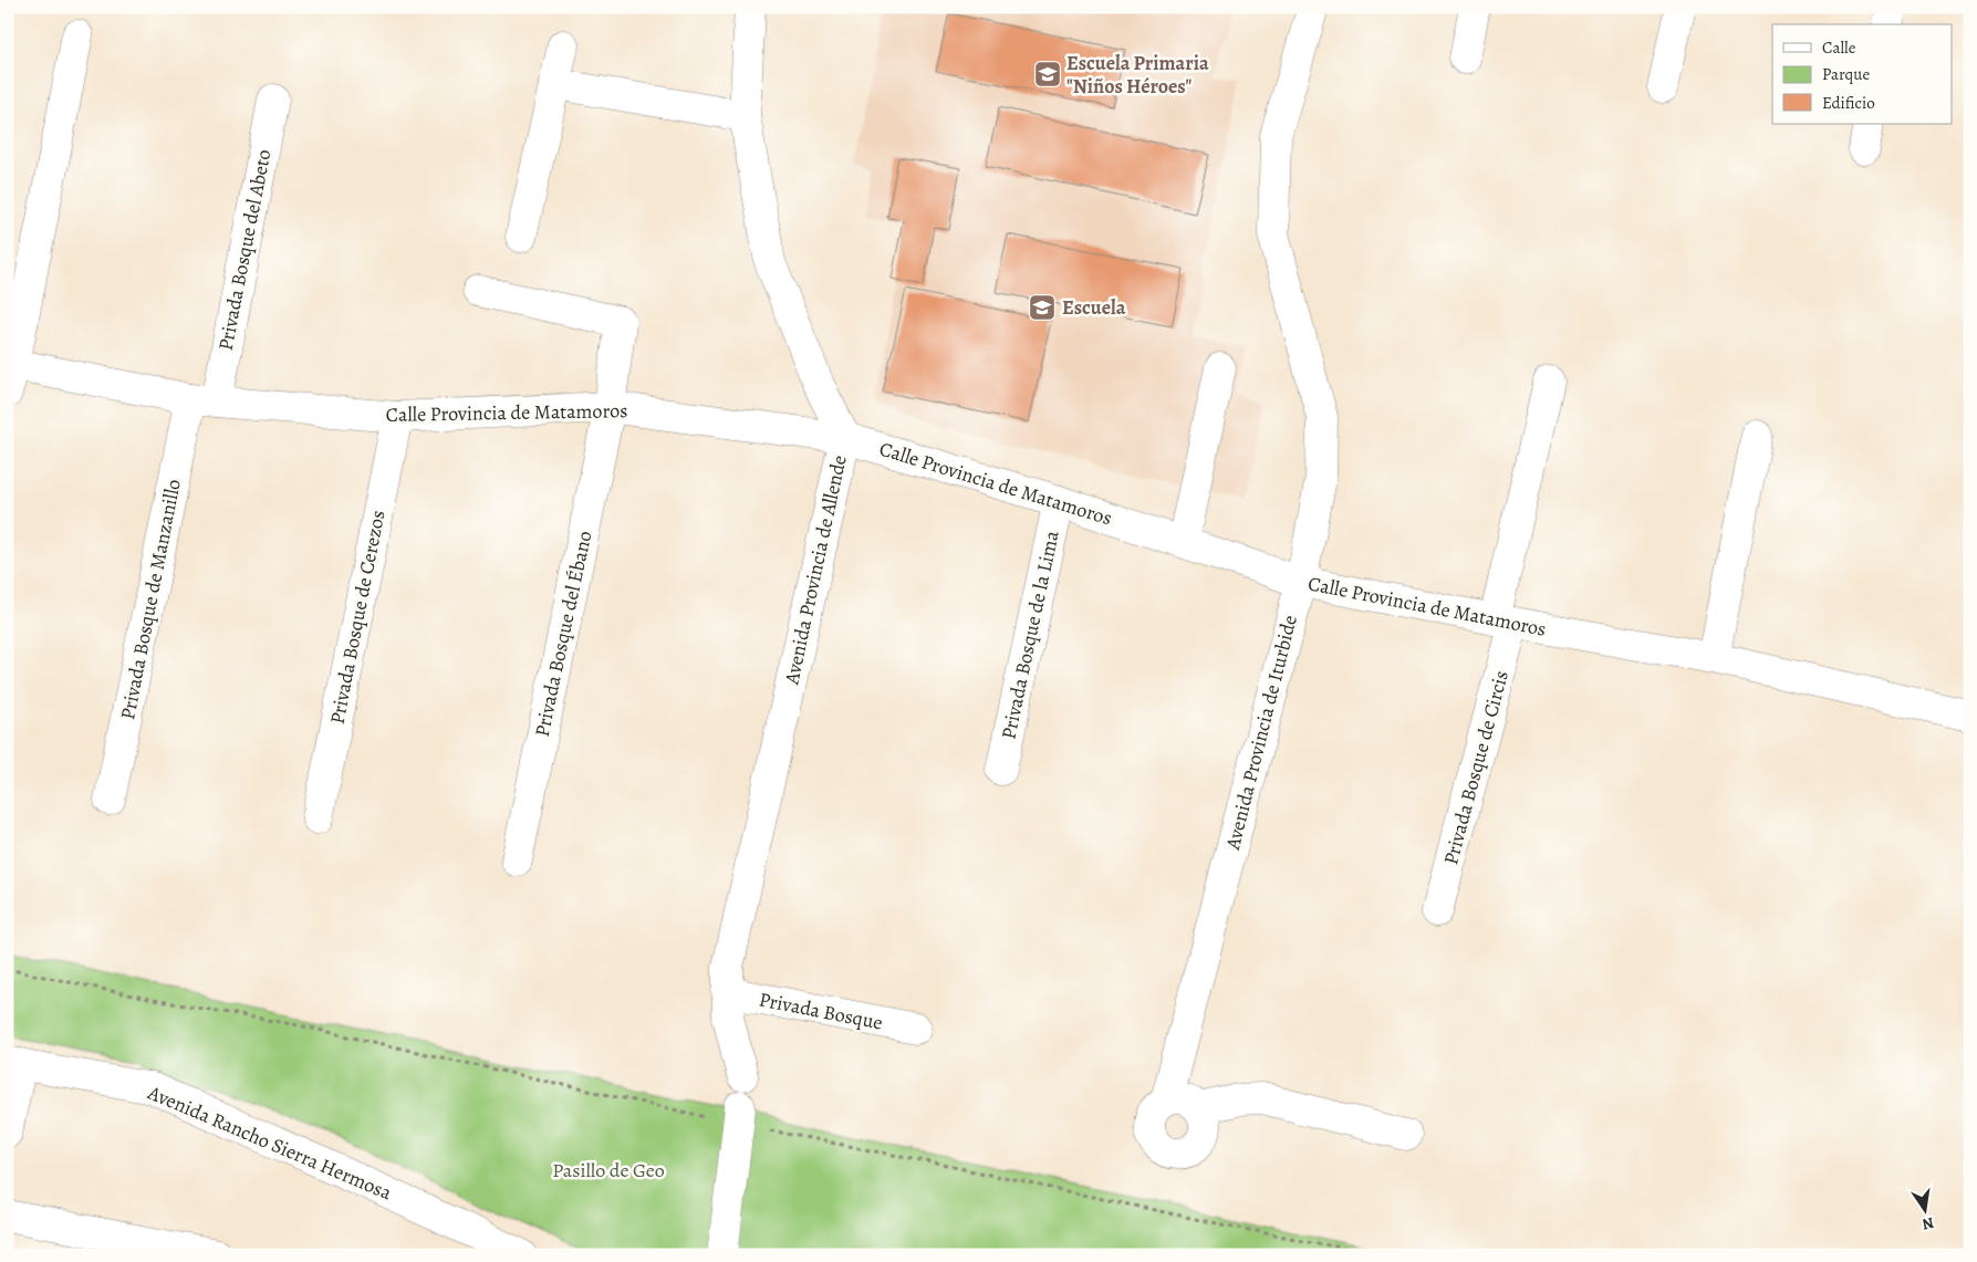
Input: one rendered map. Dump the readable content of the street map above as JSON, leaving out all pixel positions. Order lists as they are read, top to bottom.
{
  "streets": {
    "street": [
      "Privada Bosque del Abeto",
      "Calle Provincia de Matamoros",
      "Avenida Provincia de Allende",
      "Privada Bosque de Manzanillo",
      "Privada Bosque de Cerezos",
      "Privada Bosque del Ébano",
      "Privada Bosque de la Lima",
      "Avenida Provincia de Iturbide",
      "Privada Bosque de Circis",
      "Privada Bosque",
      "Avenida Rancho Sierra Hermosa"
    ]
  },
  "crossings": [
    ["Privada Bosque del Abeto", "Calle Provincia de Matamoros"],
    ["Privada Bosque del Abeto", "Privada Bosque de Manzanillo"],
    ["Calle Provincia de Matamoros", "Avenida Provincia de Allende"],
    ["Calle Provincia de Matamoros", "Privada Bosque de Manzanillo"],
    ["Calle Provincia de Matamoros", "Privada Bosque de Cerezos"],
    ["Calle Provincia de Matamoros", "Privada Bosque del Ébano"],
    ["Calle Provincia de Matamoros", "Privada Bosque de la Lima"],
    ["Calle Provincia de Matamoros", "Avenida Provincia de Iturbide"],
    ["Calle Provincia de Matamoros", "Privada Bosque de Circis"],
    ["Avenida Provincia de Allende", "Privada Bosque"]
  ],
  "parks": ["Pasillo de Geo"],
  "places": {
    "school or university": ["Escuela Primaria \"Niños Héroes\"", "Escuela"]
  },
  "legend": ["Calle", "Parque", "Edificio"],
  "north": "bottom"
}
